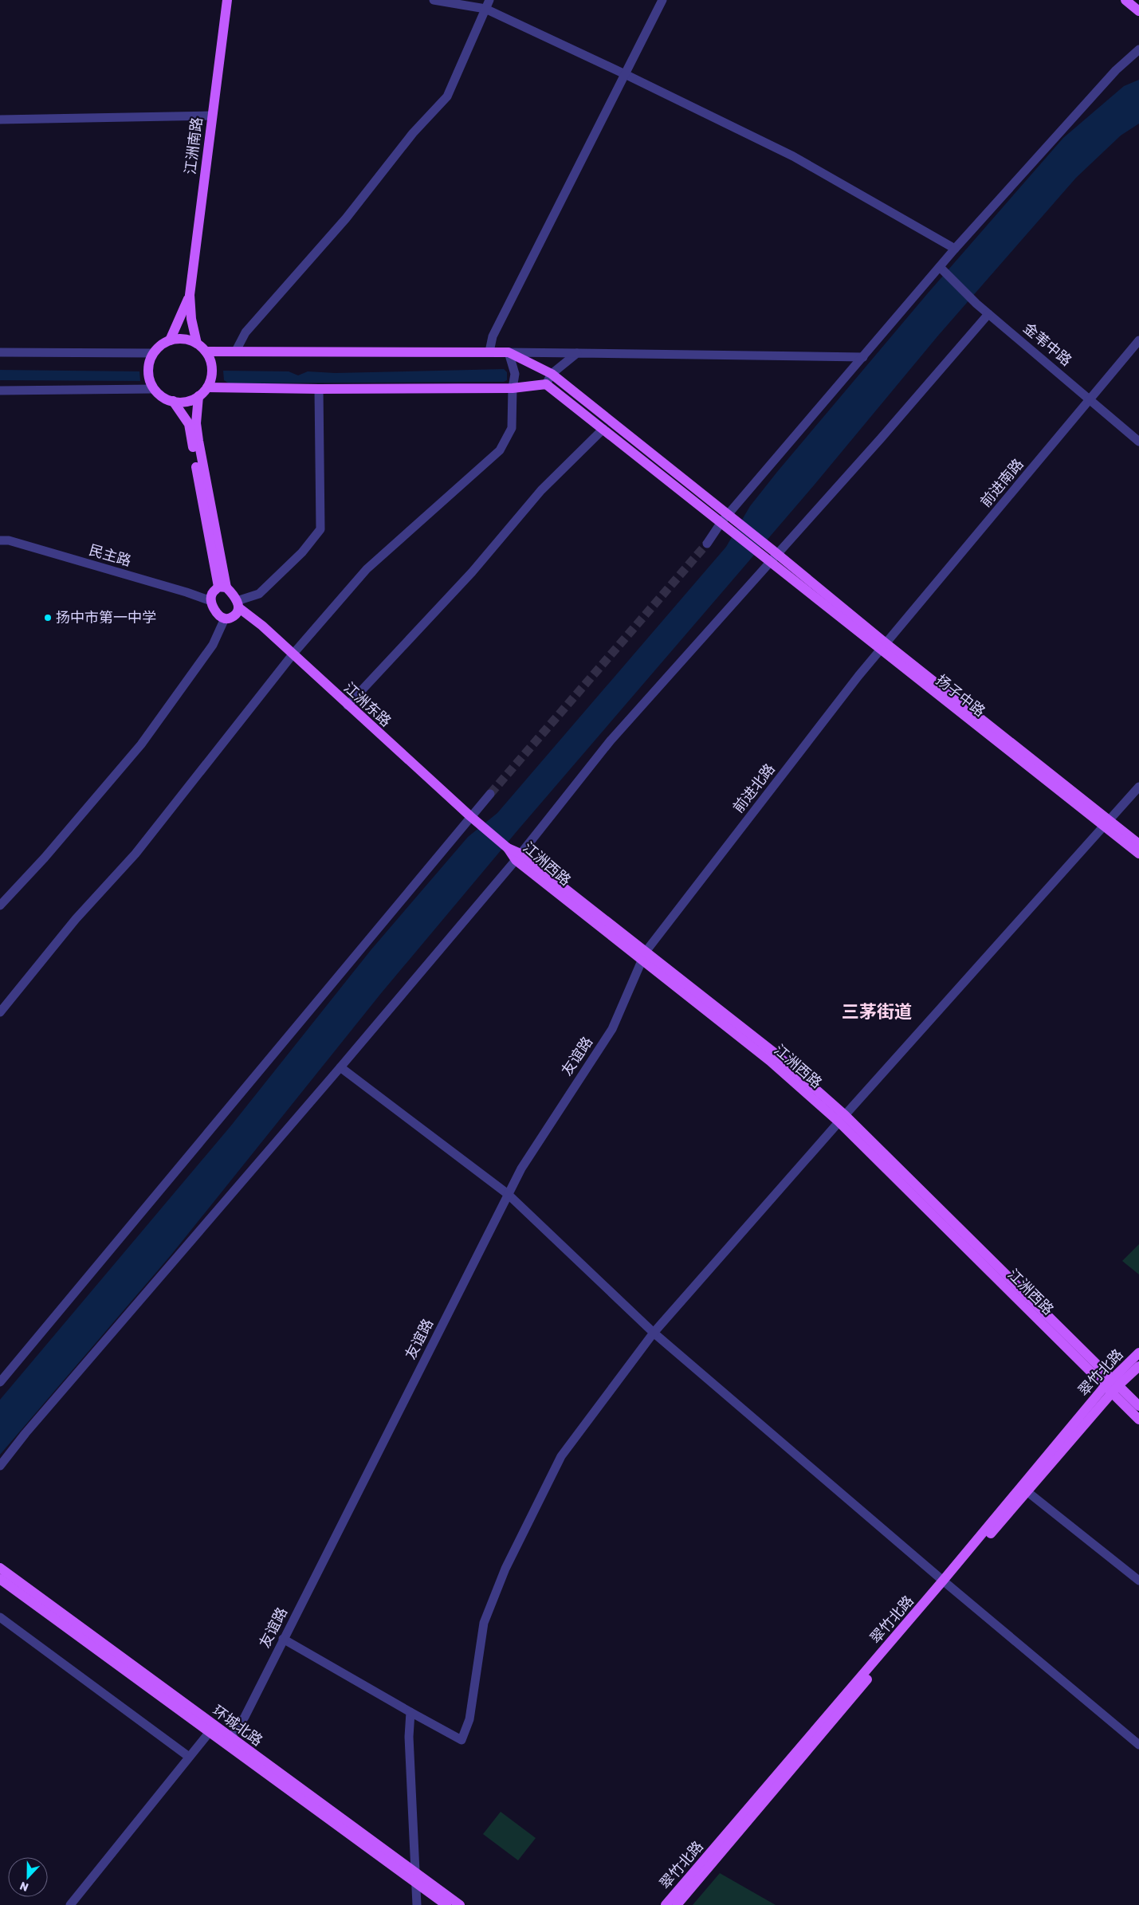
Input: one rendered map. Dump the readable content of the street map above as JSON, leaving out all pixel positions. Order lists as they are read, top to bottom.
{
  "streets": {
    "main road": [
      "江洲南路",
      "扬子中路",
      "江洲东路",
      "江洲西路",
      "翠竹北路",
      "环城北路"
    ],
    "street": [
      "金苇中路",
      "前进南路",
      "民主路",
      "前进北路",
      "友谊路"
    ]
  },
  "crossings": [
    ["金苇中路", "前进南路"],
    ["前进南路", "扬子中路"],
    ["前进南路", "前进北路"],
    ["民主路", "江洲东路"],
    ["扬子中路", "前进北路"],
    ["江洲东路", "江洲西路"],
    ["前进北路", "江洲西路"],
    ["前进北路", "友谊路"],
    ["江洲西路", "友谊路"],
    ["江洲西路", "翠竹北路"],
    ["友谊路", "环城北路"]
  ],
  "districts": ["三茅街道"],
  "places": ["扬中市第一中学"],
  "north": "bottom"
}
